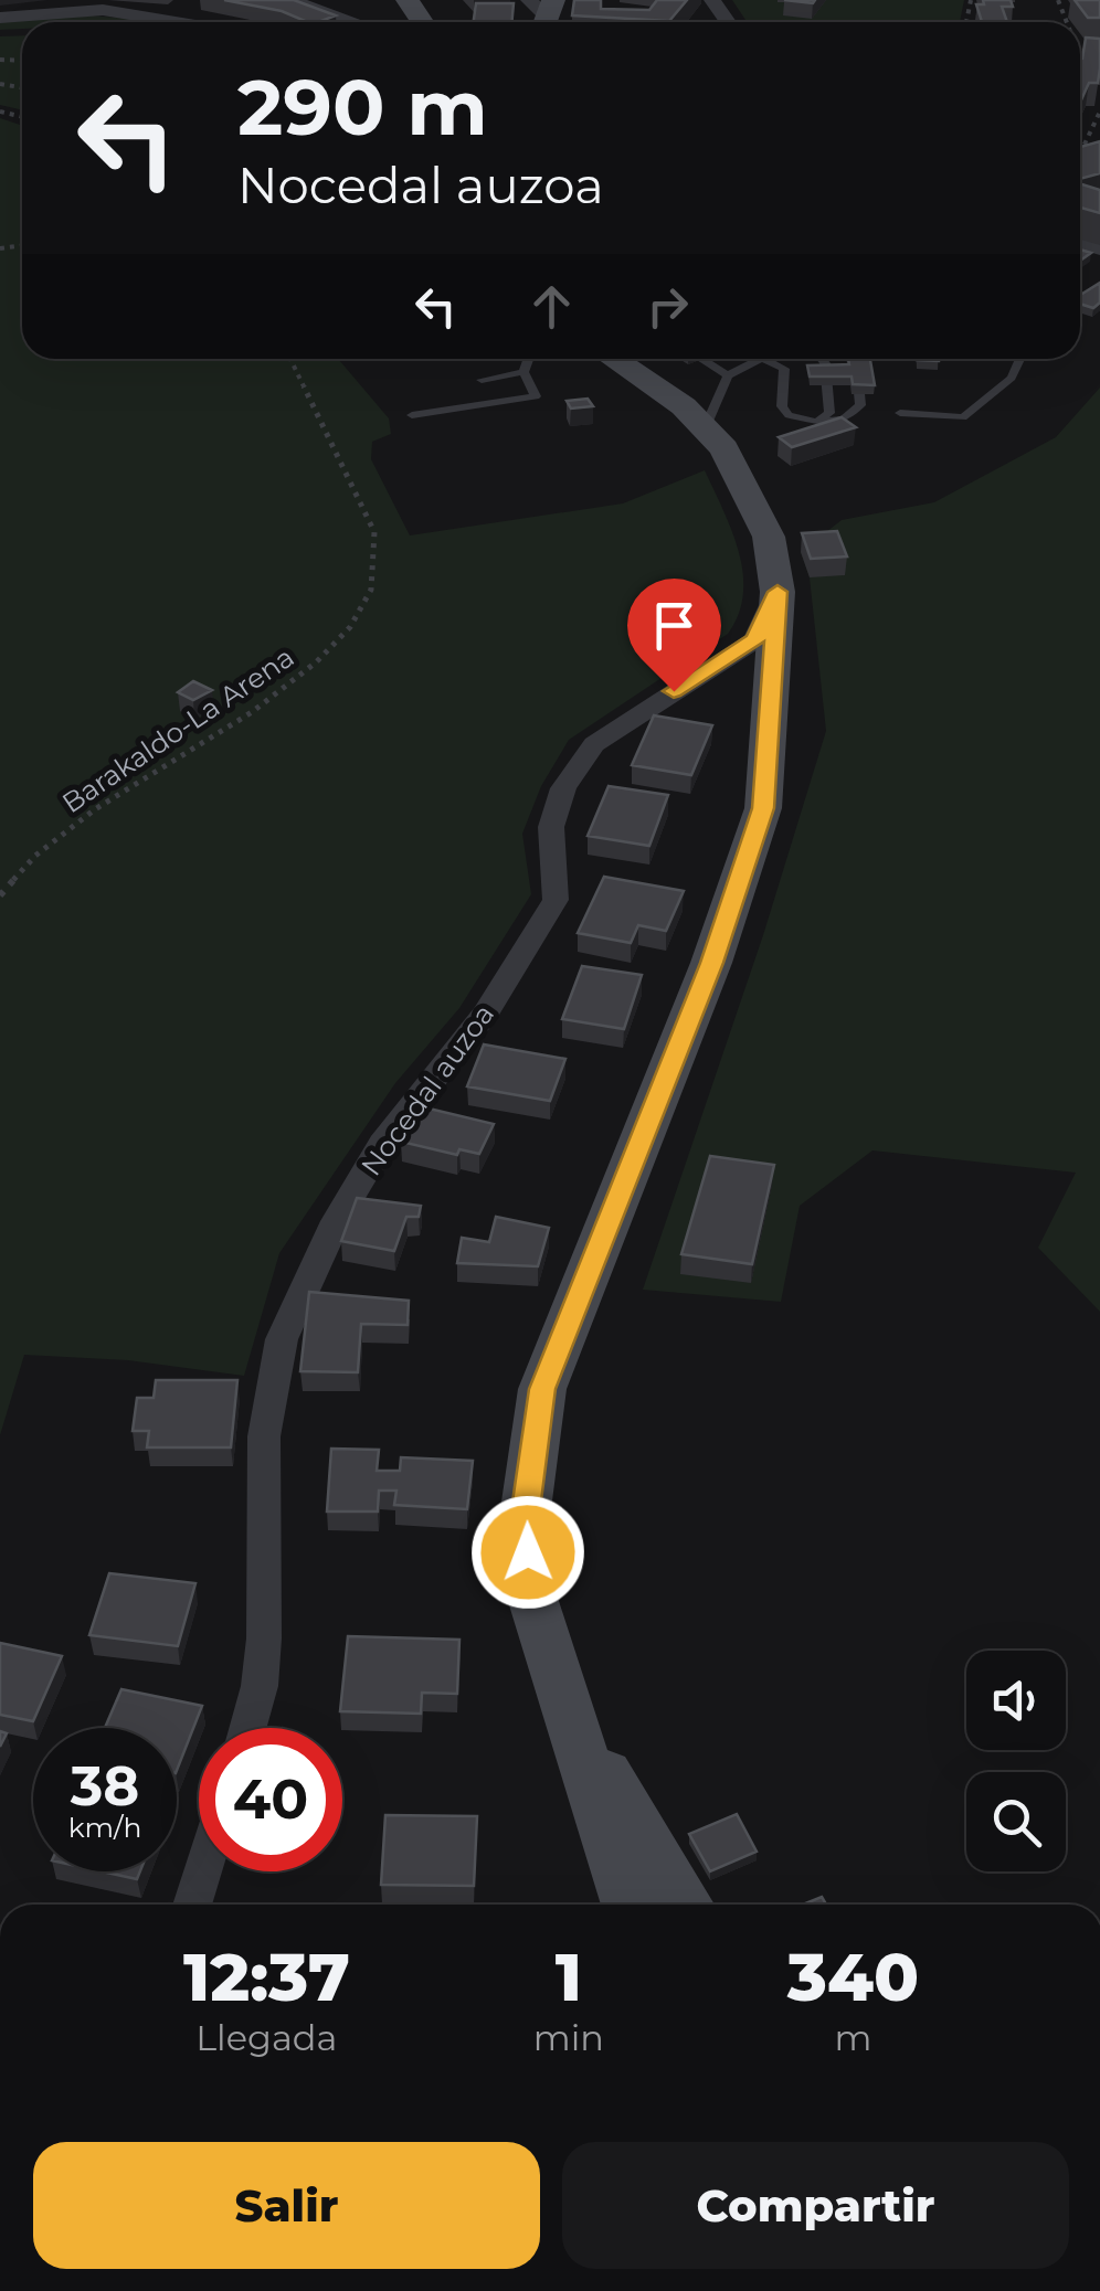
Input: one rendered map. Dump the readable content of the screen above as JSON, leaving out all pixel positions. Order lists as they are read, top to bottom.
{
  "streets": {
    "street": ["Nocedal auzoa"],
    "path": ["Barakaldo-La Arena"]
  },
  "page": {
    "turn": ["290 m", "Nocedal auzoa"],
    "speed": "38 km/h",
    "limit": "40",
    "eta": [
      "12:37",
      "Llegada",
      "1",
      "min",
      "340",
      "m"
    ],
    "buttons": ["Salir", "Compartir"]
  }
}
